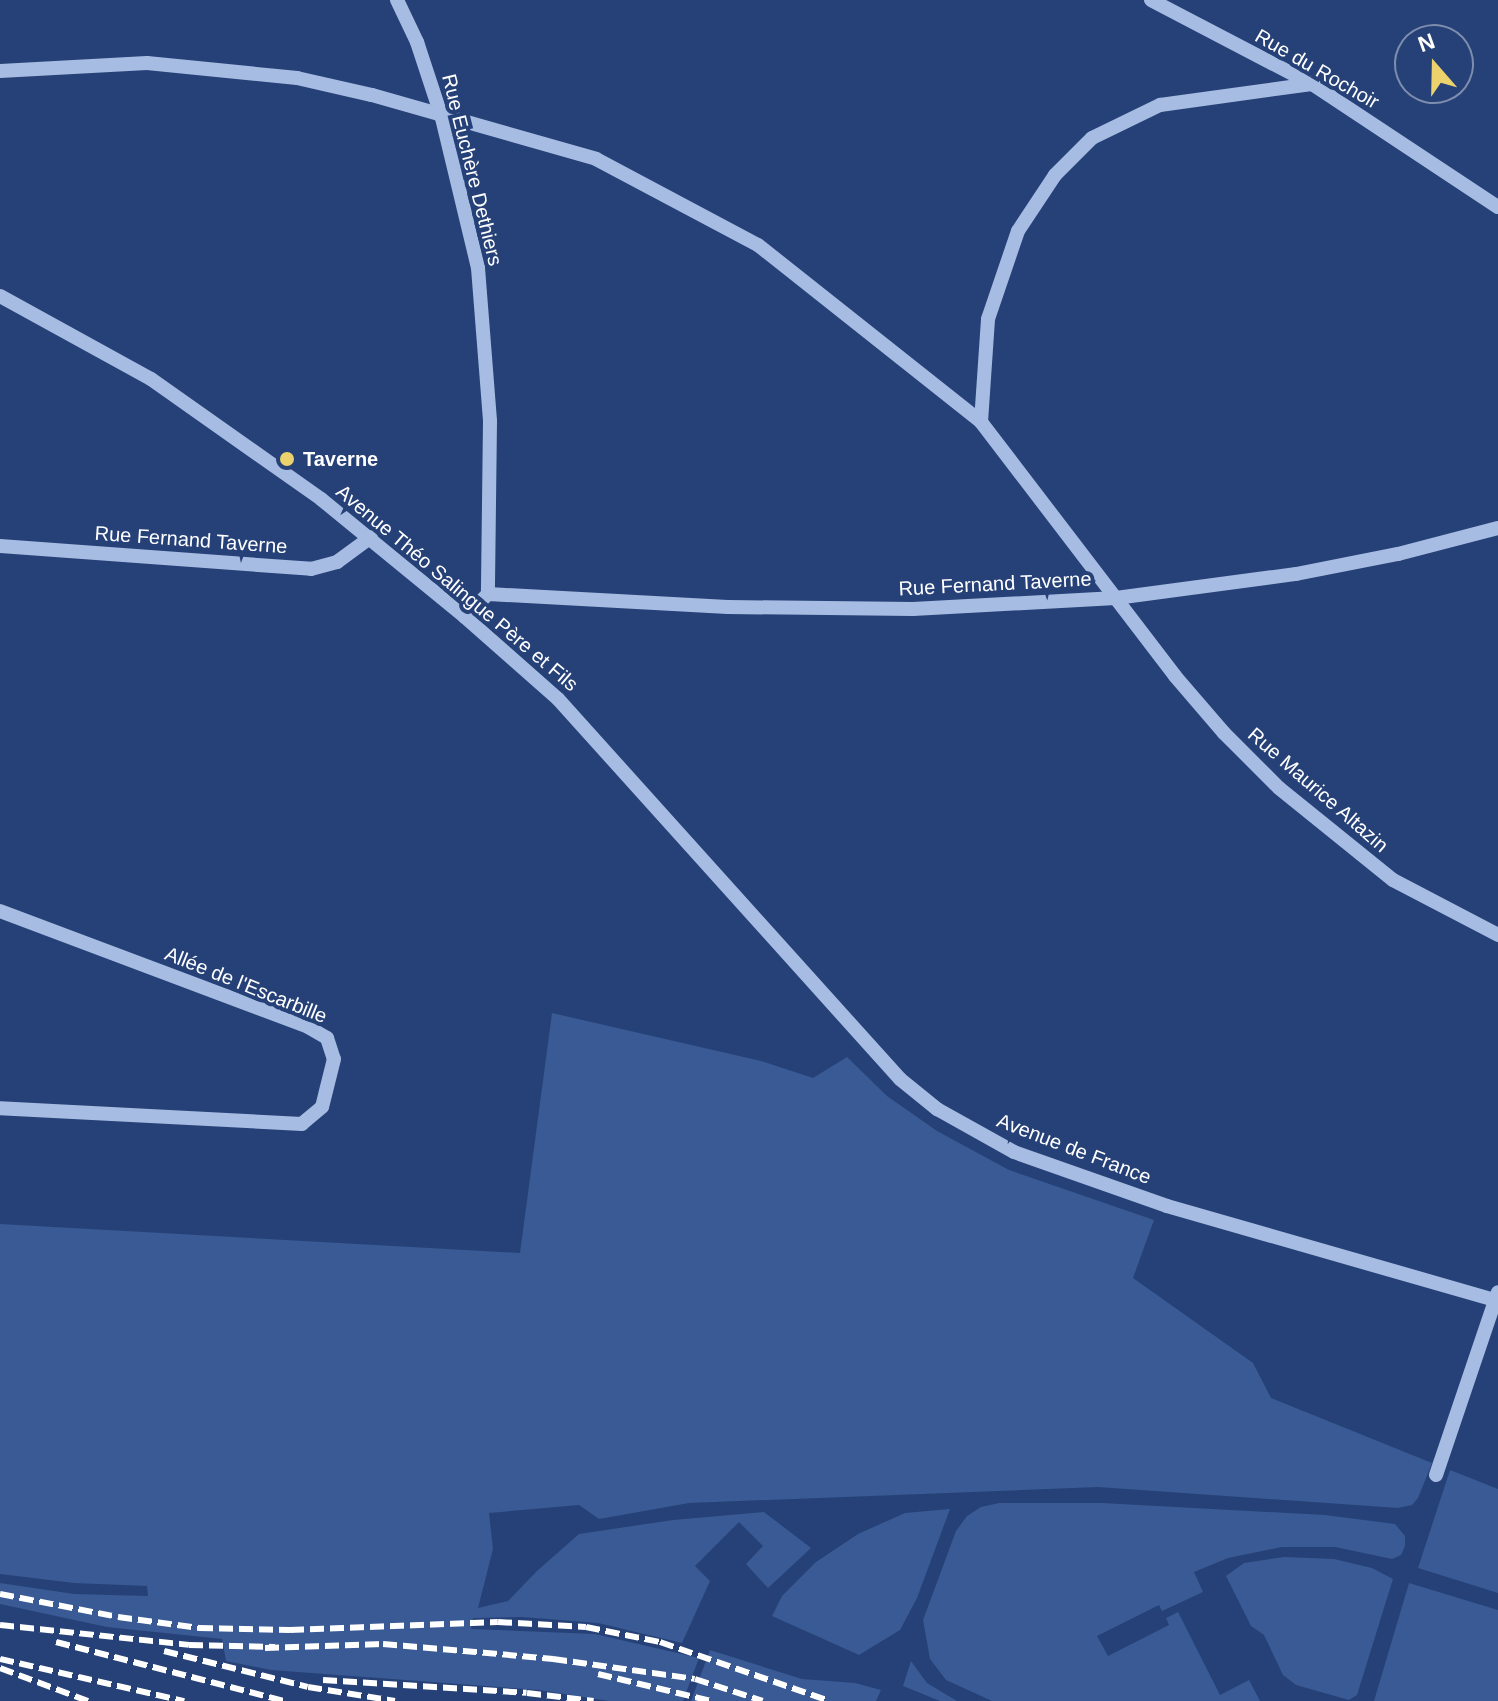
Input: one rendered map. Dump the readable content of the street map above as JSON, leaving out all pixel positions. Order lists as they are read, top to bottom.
{
  "streets": {
    "street": [
      "Rue du Rochoir",
      "Rue Euchère Dethiers",
      "Rue Fernand Taverne",
      "Avenue Théo Salingue Père et Fils",
      "Rue Maurice Altazin",
      "Allée de l'Escarbille",
      "Avenue de France"
    ]
  },
  "crossings": [
    ["Rue Euchère Dethiers", "Rue Fernand Taverne"],
    ["Rue Euchère Dethiers", "Rue Maurice Altazin"],
    ["Rue Fernand Taverne", "Avenue Théo Salingue Père et Fils"],
    ["Rue Fernand Taverne", "Rue Maurice Altazin"],
    ["Avenue Théo Salingue Père et Fils", "Avenue de France"]
  ],
  "places": ["Taverne"],
  "north": "top"
}
